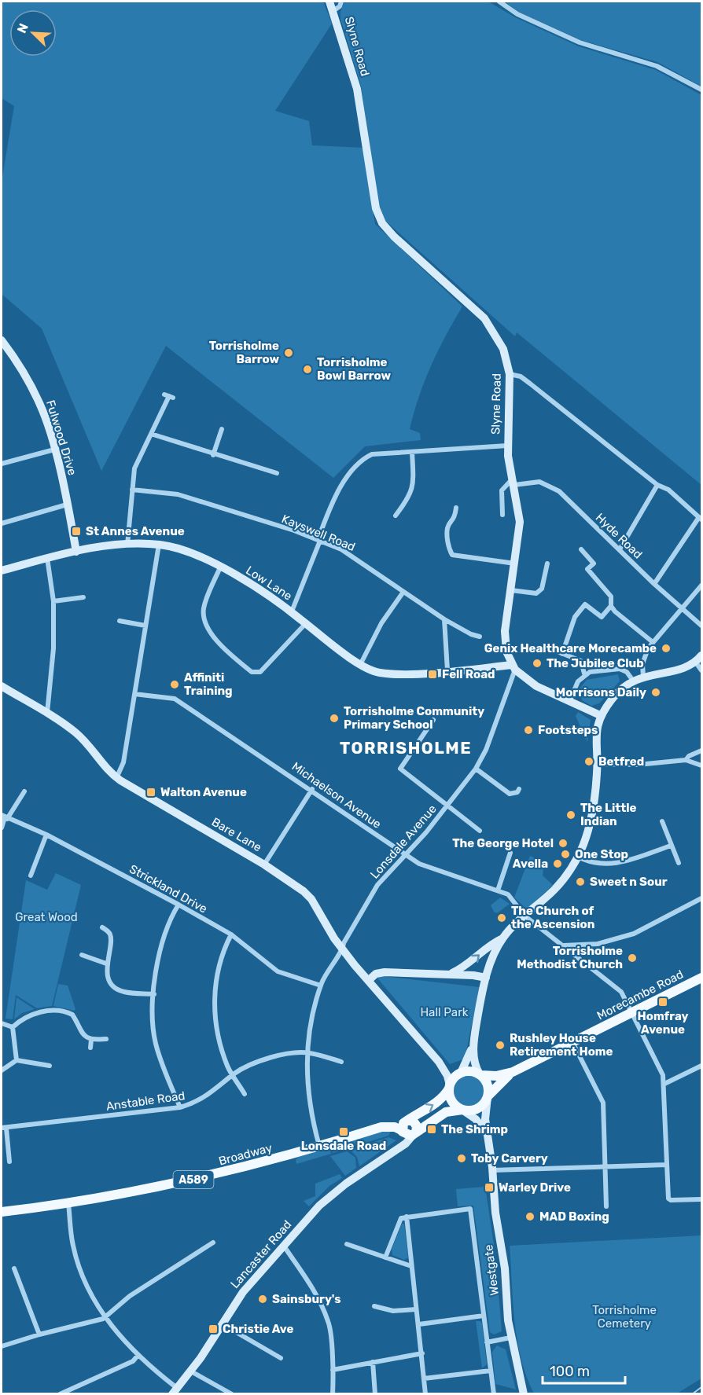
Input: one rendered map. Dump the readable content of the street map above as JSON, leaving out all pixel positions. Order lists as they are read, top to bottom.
{
  "streets": {
    "main road": [
      "Morecambe Road",
      "Broadway",
      "A589",
      "Lancaster Road"
    ],
    "street": [
      "Slyne Road",
      "Fulwood Drive",
      "Kayswell Road",
      "Hyde Road",
      "Low Lane",
      "Michaelson Avenue",
      "Bare Lane",
      "Lonsdale Avenue",
      "Strickland Drive",
      "Anstable Road",
      "Westgate"
    ]
  },
  "crossings": [
    ["Slyne Road", "Hyde Road"],
    ["Slyne Road", "Low Lane"],
    ["Slyne Road", "Lonsdale Avenue"],
    ["Fulwood Drive", "Low Lane"],
    ["Low Lane", "Lonsdale Avenue"],
    ["Michaelson Avenue", "Lonsdale Avenue"],
    ["Michaelson Avenue", "Morecambe Road"],
    ["Bare Lane", "Lonsdale Avenue"],
    ["Morecambe Road", "A589"],
    ["Morecambe Road", "Lancaster Road"],
    ["Morecambe Road", "Westgate"],
    ["Broadway", "A589"],
    ["Broadway", "Lancaster Road"],
    ["A589", "Lancaster Road"],
    ["A589", "Westgate"],
    ["Lancaster Road", "Westgate"]
  ],
  "districts": ["TORRISHOLME"],
  "parks": ["Great Wood", "Hall Park", "Torrisholme Cemetery"],
  "places": {
    "other": [
      "Torrisholme Barrow",
      "Torrisholme Bowl Barrow",
      "Genix Healthcare Morecambe",
      "The Jubilee Club",
      "Affiniti Training",
      "Morrisons Daily",
      "Torrisholme Community Primary School",
      "Footsteps",
      "Betfred",
      "The Little Indian",
      "The George Hotel",
      "One Stop",
      "Avella",
      "Sweet n Sour",
      "The Church of the Ascension",
      "Torrisholme Methodist Church",
      "Rushley House Retirement Home",
      "Toby Carvery",
      "MAD Boxing",
      "Sainsbury's"
    ],
    "transit": [
      "St Annes Avenue",
      "Fell Road",
      "Walton Avenue",
      "Homfray Avenue",
      "The Shrimp",
      "Lonsdale Road",
      "Warley Drive",
      "Christie Ave"
    ]
  },
  "scale_bar": "100 m",
  "north": "top left"
}
